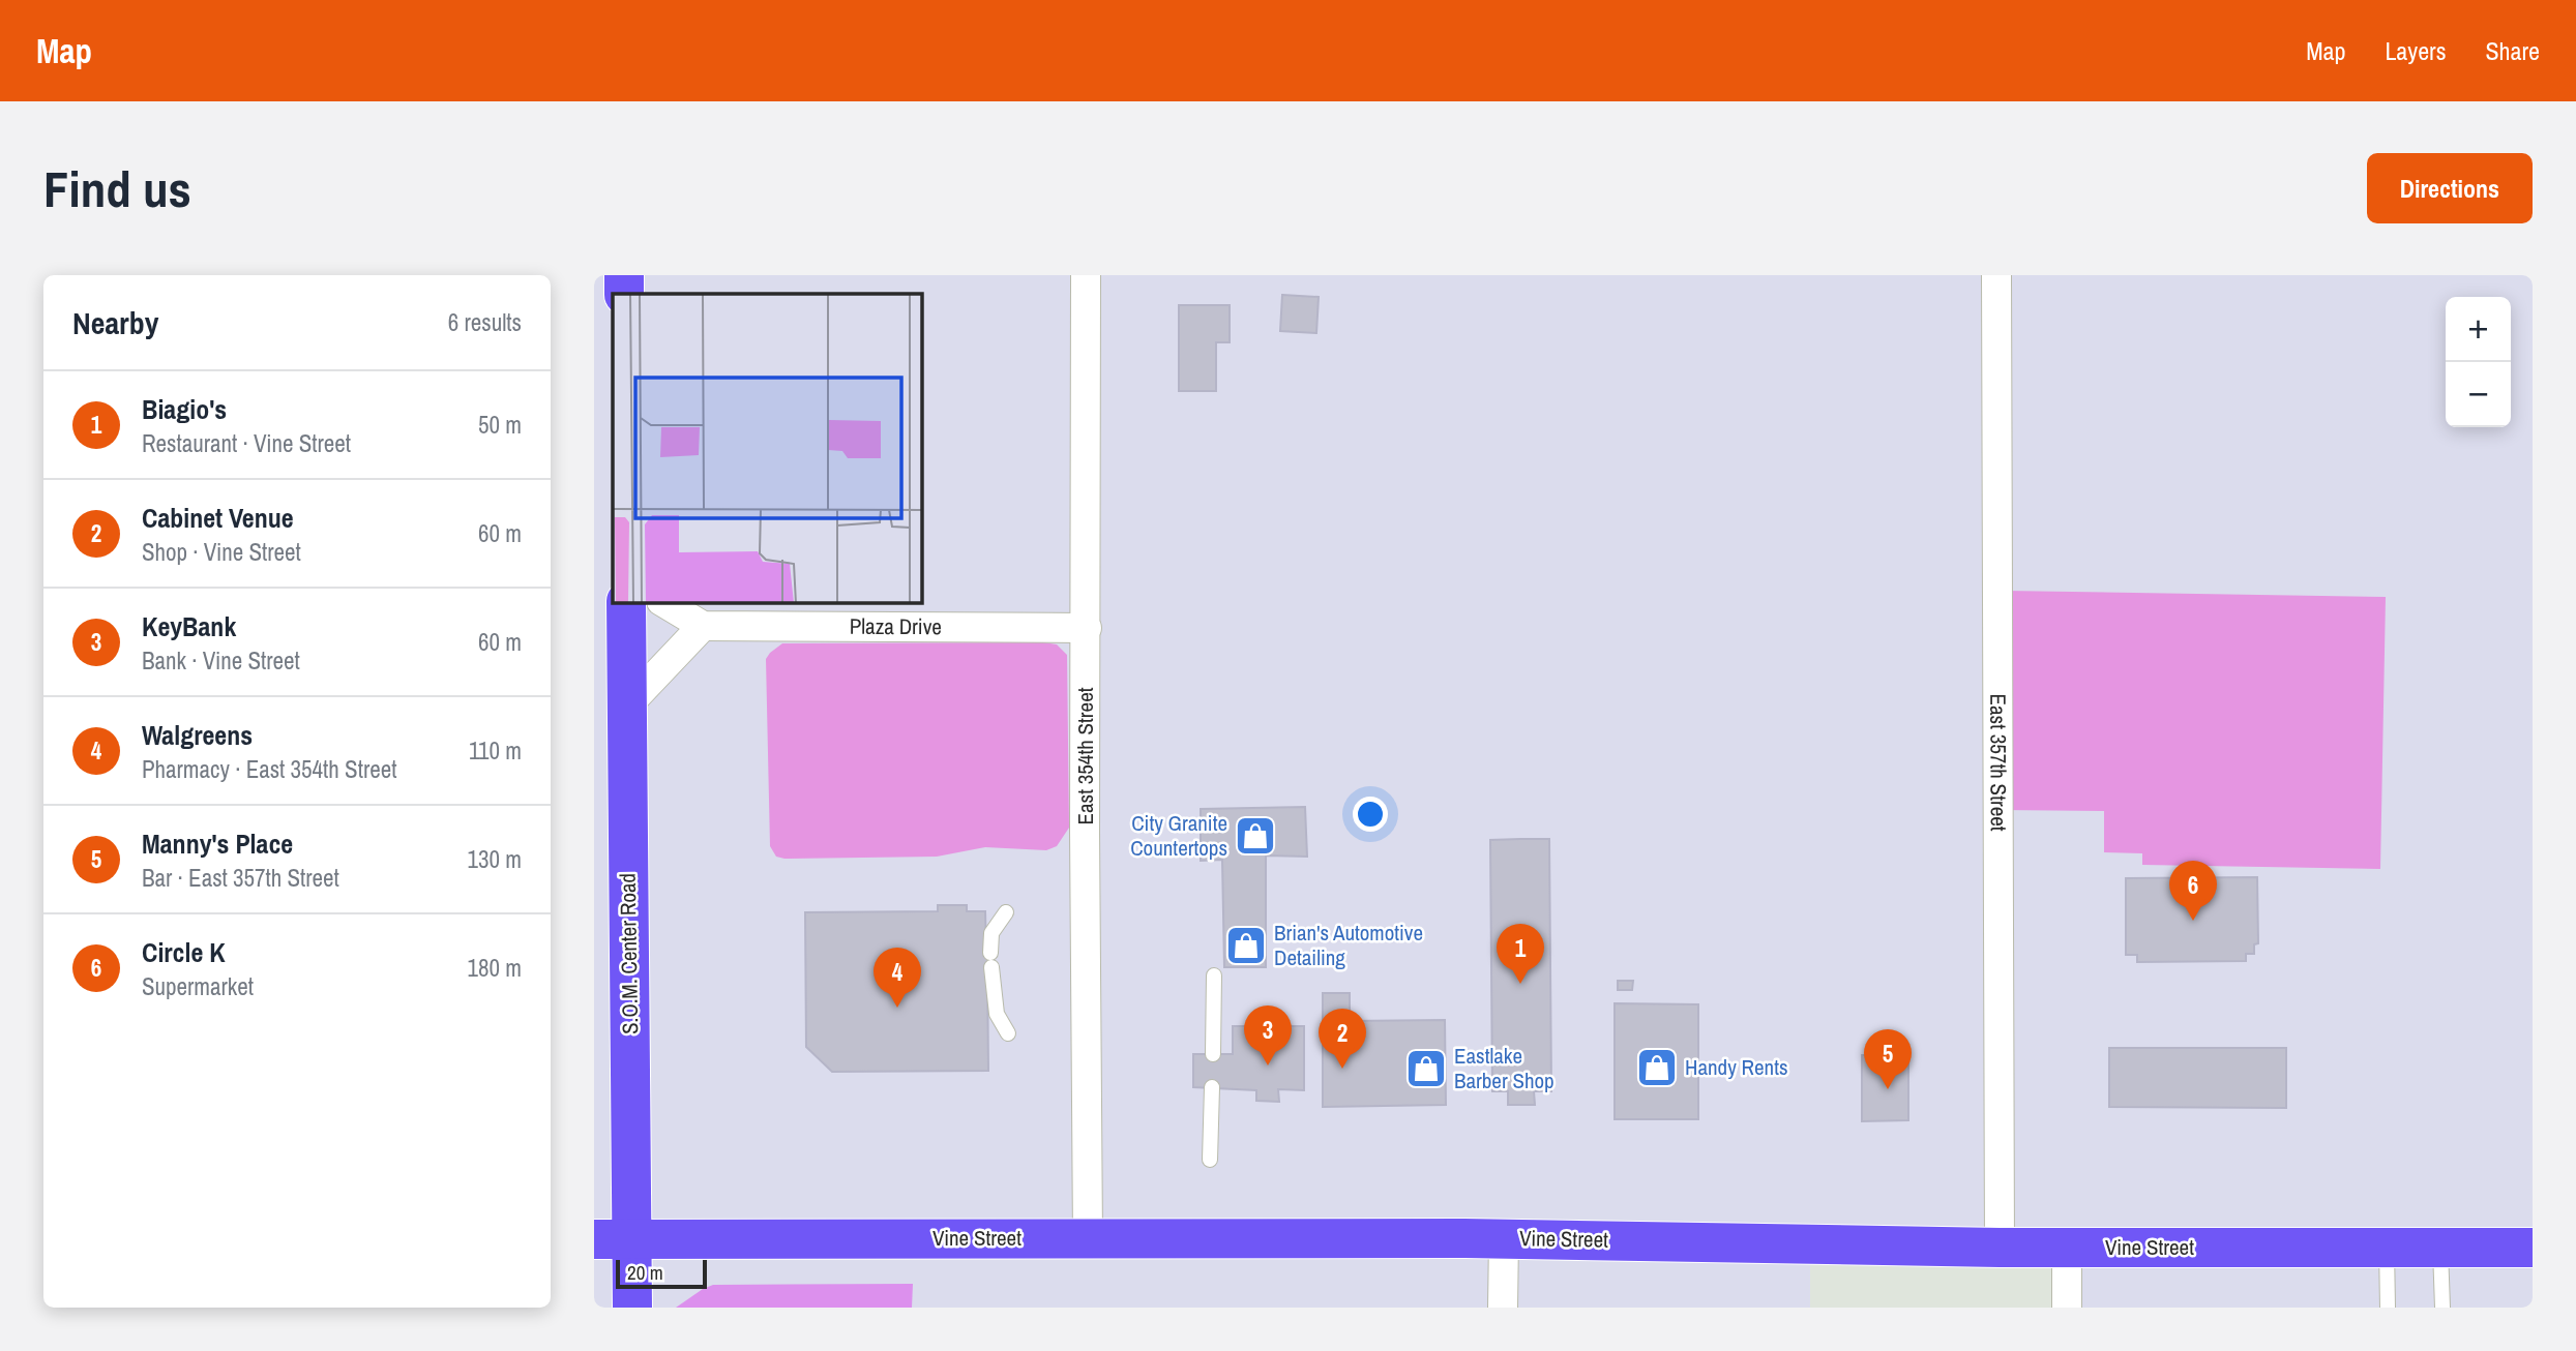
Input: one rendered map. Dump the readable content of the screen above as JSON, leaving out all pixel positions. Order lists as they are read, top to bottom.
{
  "streets": {
    "main road": ["S.O.M. Center Road", "Vine Street"],
    "street": ["Plaza Drive", "East 354th Street", "East 357th Street"]
  },
  "crossings": [
    ["Plaza Drive", "East 354th Street"],
    ["East 354th Street", "Vine Street"],
    ["East 357th Street", "Vine Street"],
    ["S.O.M. Center Road", "Vine Street"]
  ],
  "places": {
    "shop": [
      "City Granite Countertops",
      "Brian's Automotive Detailing",
      "Handy Rents",
      "Eastlake Barber Shop"
    ]
  },
  "scale_bar": "20 m",
  "page": {
    "header": "Map",
    "nav": ["Map", "Layers", "Share"],
    "buttons": "Directions",
    "title": "Find us",
    "heading": ["Nearby", "6 results"],
    "map_buttons": ["+", "−"],
    "list": [
      {
        "mark": "1",
        "name": "Biagio's",
        "note": "Restaurant · Vine Street",
        "value": "50 m"
      },
      {
        "mark": "2",
        "name": "Cabinet Venue",
        "note": "Shop · Vine Street",
        "value": "60 m"
      },
      {
        "mark": "3",
        "name": "KeyBank",
        "note": "Bank · Vine Street",
        "value": "60 m"
      },
      {
        "mark": "4",
        "name": "Walgreens",
        "note": "Pharmacy · East 354th Street",
        "value": "110 m"
      },
      {
        "mark": "5",
        "name": "Manny's Place",
        "note": "Bar · East 357th Street",
        "value": "130 m"
      },
      {
        "mark": "6",
        "name": "Circle K",
        "note": "Supermarket",
        "value": "180 m"
      }
    ],
    "pins": [
      "6",
      "1",
      "4",
      "3",
      "2",
      "5"
    ],
    "scale": "20 m"
  }
}
